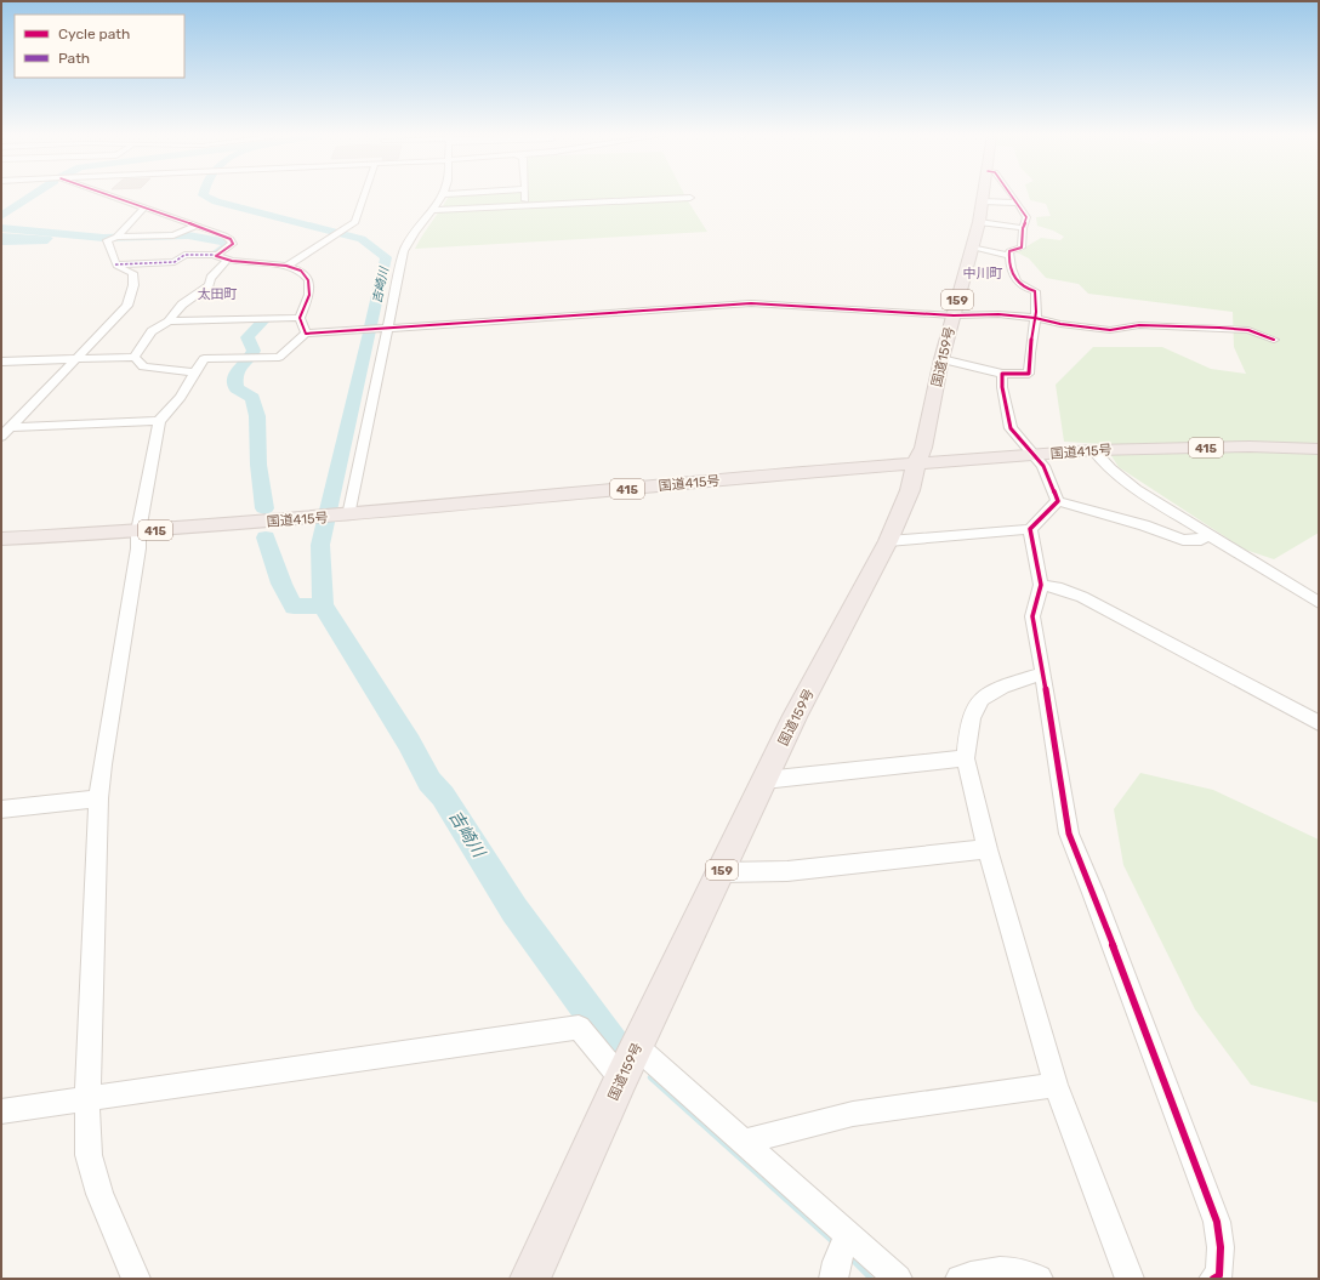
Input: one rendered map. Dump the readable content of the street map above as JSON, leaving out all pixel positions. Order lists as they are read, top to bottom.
{
  "streets": {
    "highway": [
      "159",
      "国道159号",
      "415",
      "国道415号"
    ]
  },
  "crossings": [
    ["国道159号", "国道415号"]
  ],
  "districts": ["中川町", "太田町"],
  "water": ["吉崎川"],
  "legend": ["Cycle path", "Path"]
}
